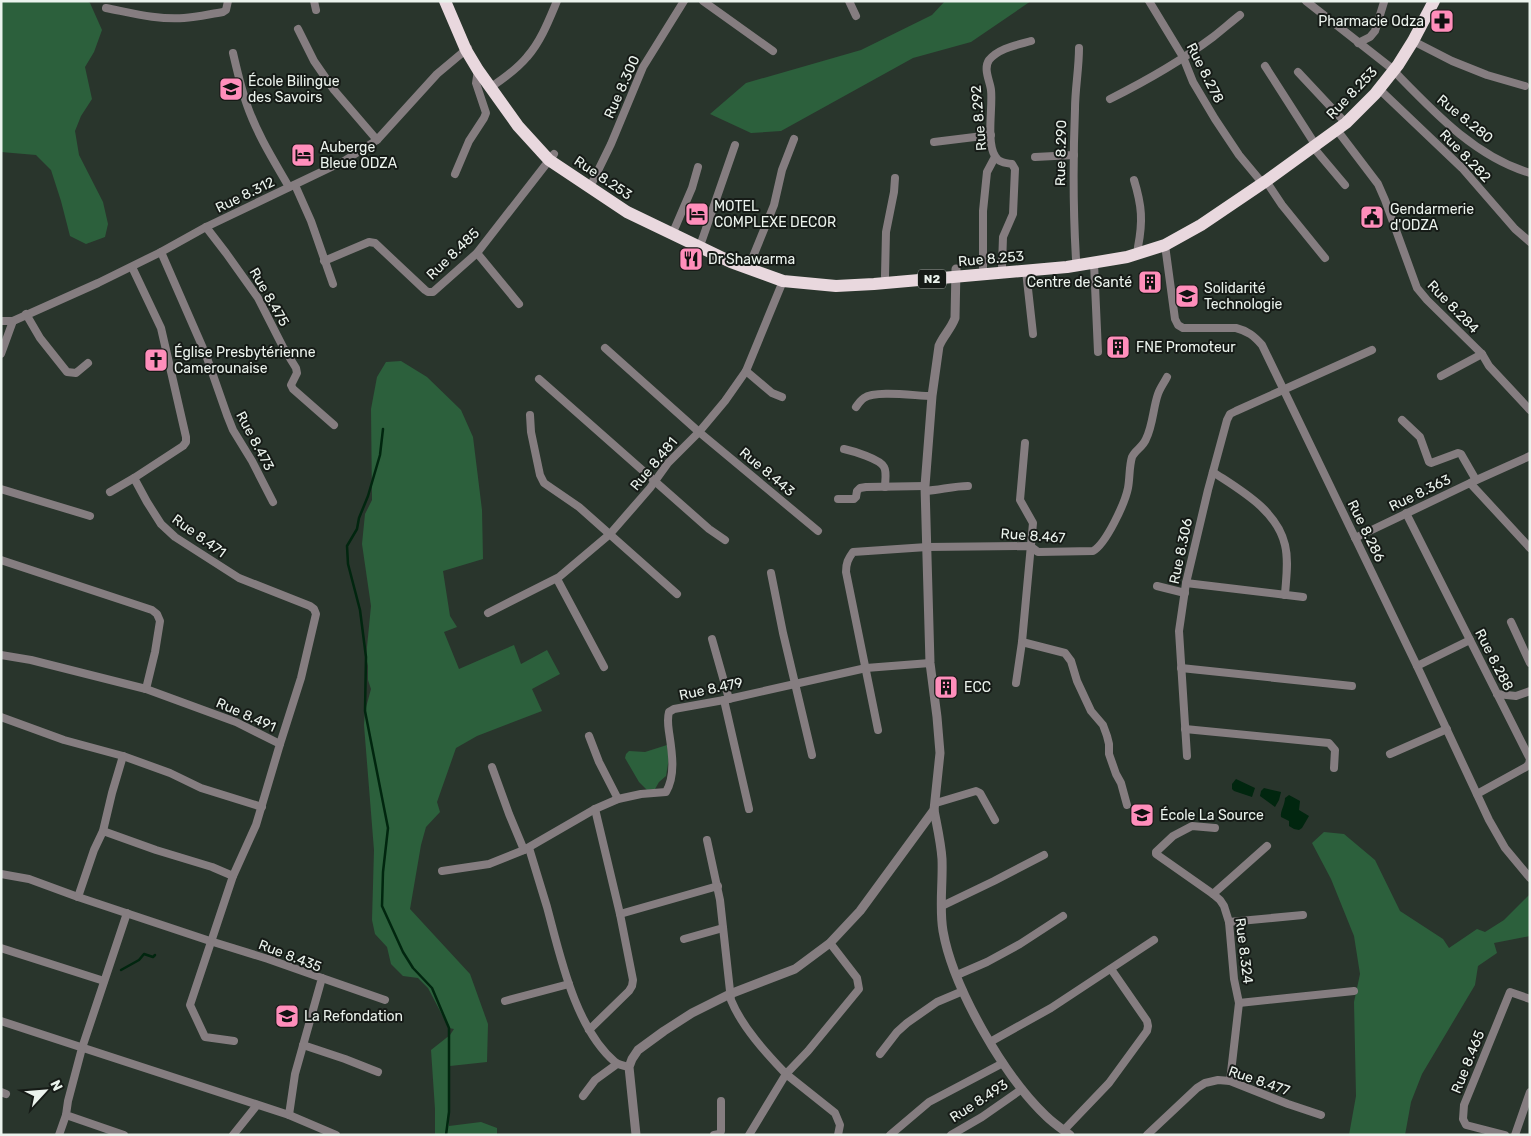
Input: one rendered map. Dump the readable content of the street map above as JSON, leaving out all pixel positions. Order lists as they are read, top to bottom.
{
  "streets": {
    "highway": ["Rue 8.253", "N2"],
    "street": [
      "Rue 8.278",
      "Rue 8.300",
      "Rue 8.292",
      "Rue 8.280",
      "Rue 8.290",
      "Rue 8.282",
      "Rue 8.312",
      "Rue 8.485",
      "Rue 8.475",
      "Rue 8.284",
      "Rue 8.473",
      "Rue 8.481",
      "Rue 8.443",
      "Rue 8.363",
      "Rue 8.286",
      "Rue 8.471",
      "Rue 8.467",
      "Rue 8.306",
      "Rue 8.288",
      "Rue 8.479",
      "Rue 8.491",
      "Rue 8.324",
      "Rue 8.435",
      "Rue 8.465",
      "Rue 8.477",
      "Rue 8.493"
    ]
  },
  "crossings": [
    ["Rue 8.278", "Rue 8.253"],
    ["Rue 8.300", "Rue 8.253"],
    ["Rue 8.253", "Rue 8.292"],
    ["Rue 8.253", "Rue 8.280"],
    ["Rue 8.253", "Rue 8.290"],
    ["Rue 8.253", "Rue 8.282"],
    ["Rue 8.253", "Rue 8.312"],
    ["Rue 8.253", "Rue 8.485"],
    ["Rue 8.253", "Rue 8.284"],
    ["Rue 8.253", "Rue 8.481"],
    ["Rue 8.253", "Rue 8.286"],
    ["Rue 8.312", "Rue 8.475"],
    ["Rue 8.312", "Rue 8.473"],
    ["Rue 8.481", "Rue 8.443"],
    ["Rue 8.363", "Rue 8.286"],
    ["Rue 8.363", "Rue 8.288"],
    ["Rue 8.286", "Rue 8.306"],
    ["Rue 8.286", "Rue 8.288"],
    ["Rue 8.471", "Rue 8.491"],
    ["Rue 8.467", "Rue 8.479"],
    ["Rue 8.491", "Rue 8.435"],
    ["Rue 8.324", "Rue 8.477"]
  ],
  "places": {
    "pharmacy": ["Pharmacie Odza"],
    "school or university": [
      "École Bilingue des Savoirs",
      "Solidarité Technologie",
      "École La Source",
      "La Refondation"
    ],
    "hotel": ["Auberge Bleue ODZA", "MOTEL COMPLEXE DECOR"],
    "public building": ["Gendarmerie d'ODZA"],
    "restaurant": ["Dr Shawarma"],
    "building": ["Centre de Santé", "FNE Promoteur", "ECC"],
    "church": ["Église Presbytérienne Camerounaise"]
  },
  "north": "top right"
}
